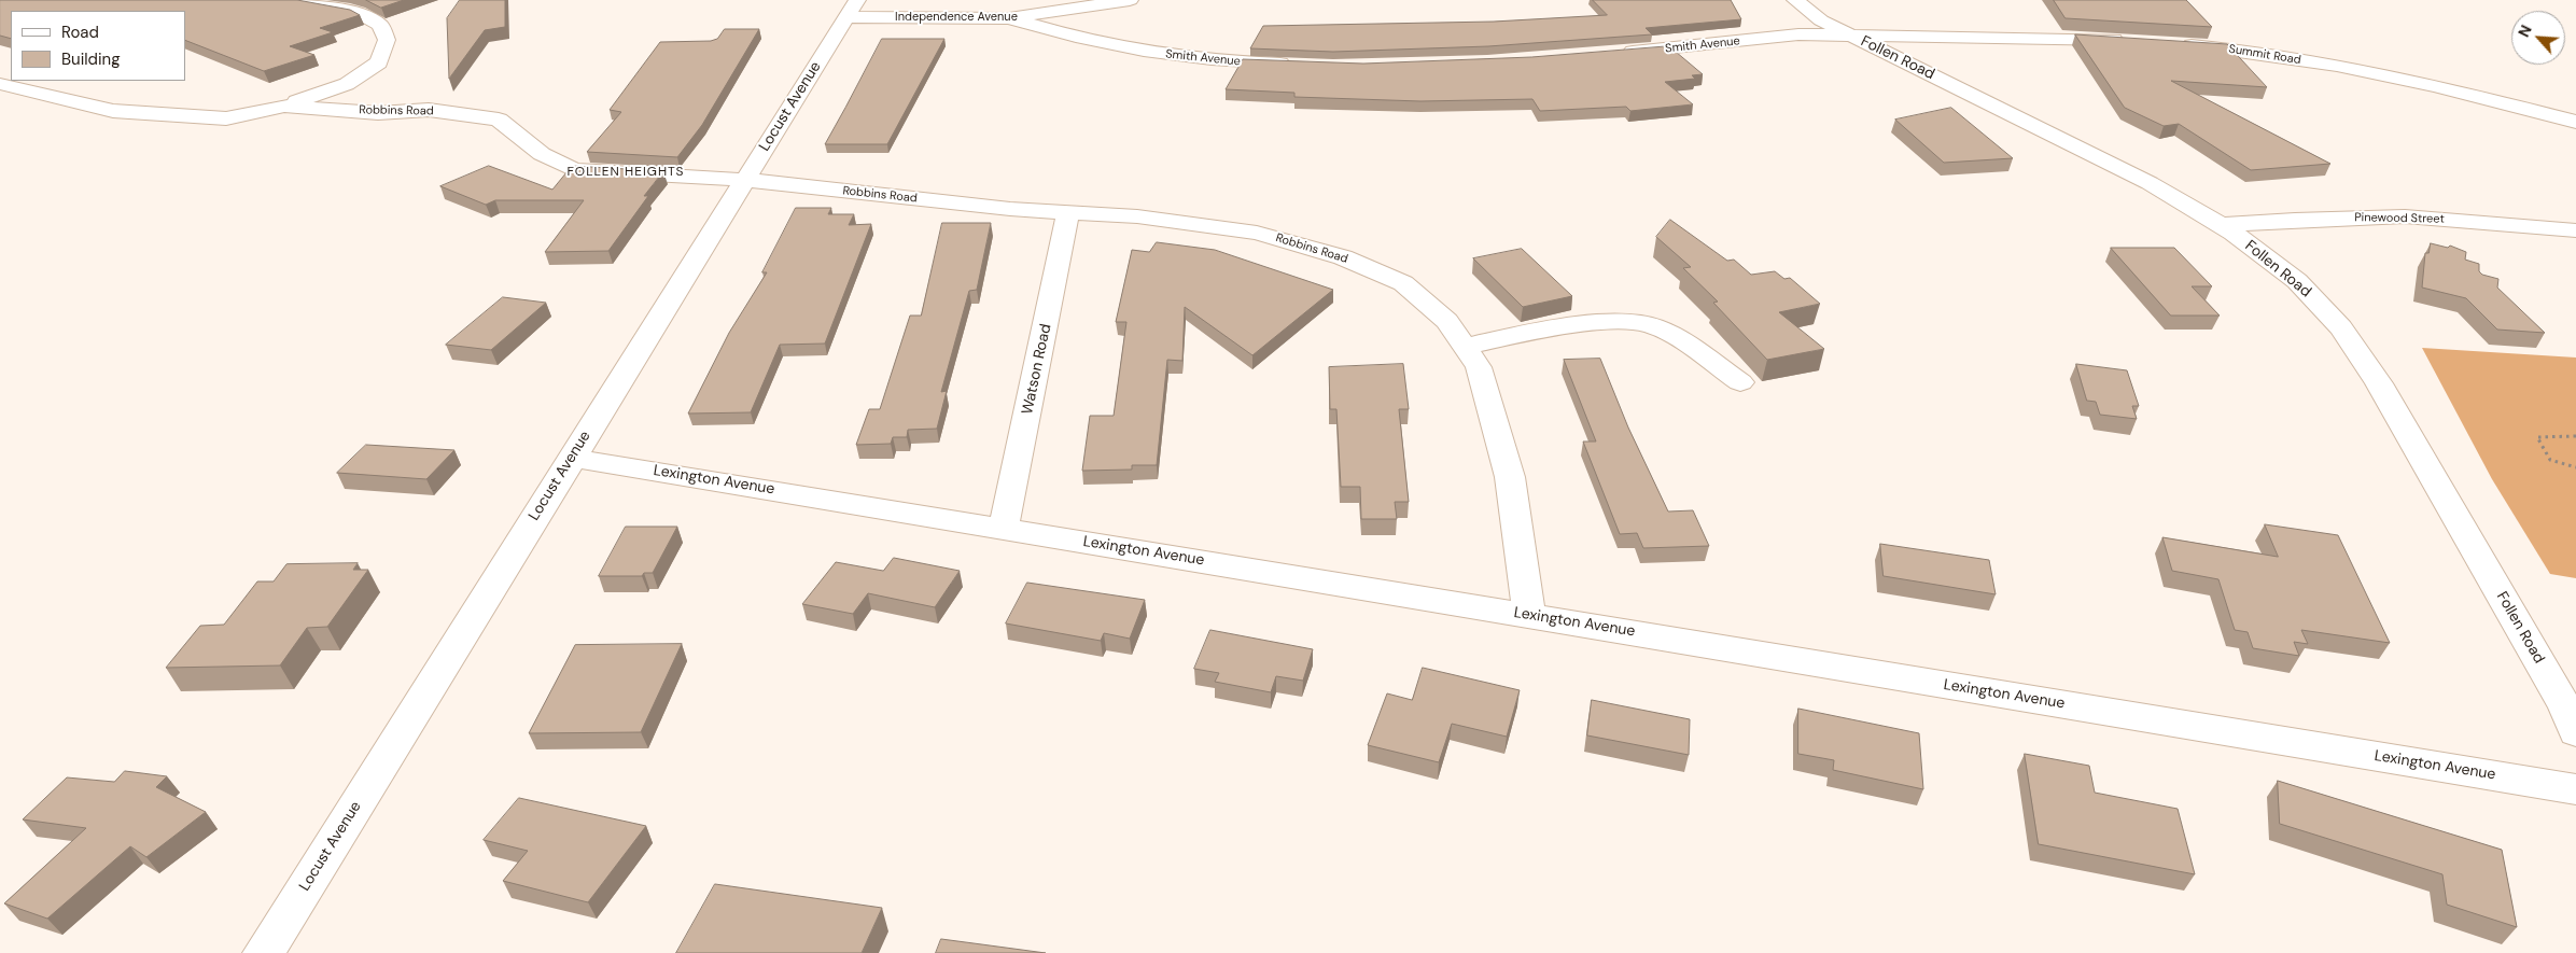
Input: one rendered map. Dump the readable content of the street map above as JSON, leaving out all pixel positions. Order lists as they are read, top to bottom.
{
  "streets": {
    "street": [
      "Independence Avenue",
      "Smith Avenue",
      "Summit Road",
      "Follen Road",
      "Locust Avenue",
      "Robbins Road",
      "Pinewood Street",
      "Watson Road",
      "Lexington Avenue"
    ]
  },
  "crossings": [
    ["Independence Avenue", "Smith Avenue"],
    ["Independence Avenue", "Locust Avenue"],
    ["Smith Avenue", "Follen Road"],
    ["Follen Road", "Pinewood Street"],
    ["Locust Avenue", "Robbins Road"],
    ["Locust Avenue", "Lexington Avenue"],
    ["Robbins Road", "Watson Road"],
    ["Robbins Road", "Lexington Avenue"],
    ["Watson Road", "Lexington Avenue"]
  ],
  "districts": ["FOLLEN HEIGHTS"],
  "legend": ["Road", "Building"],
  "north": "top left"
}
